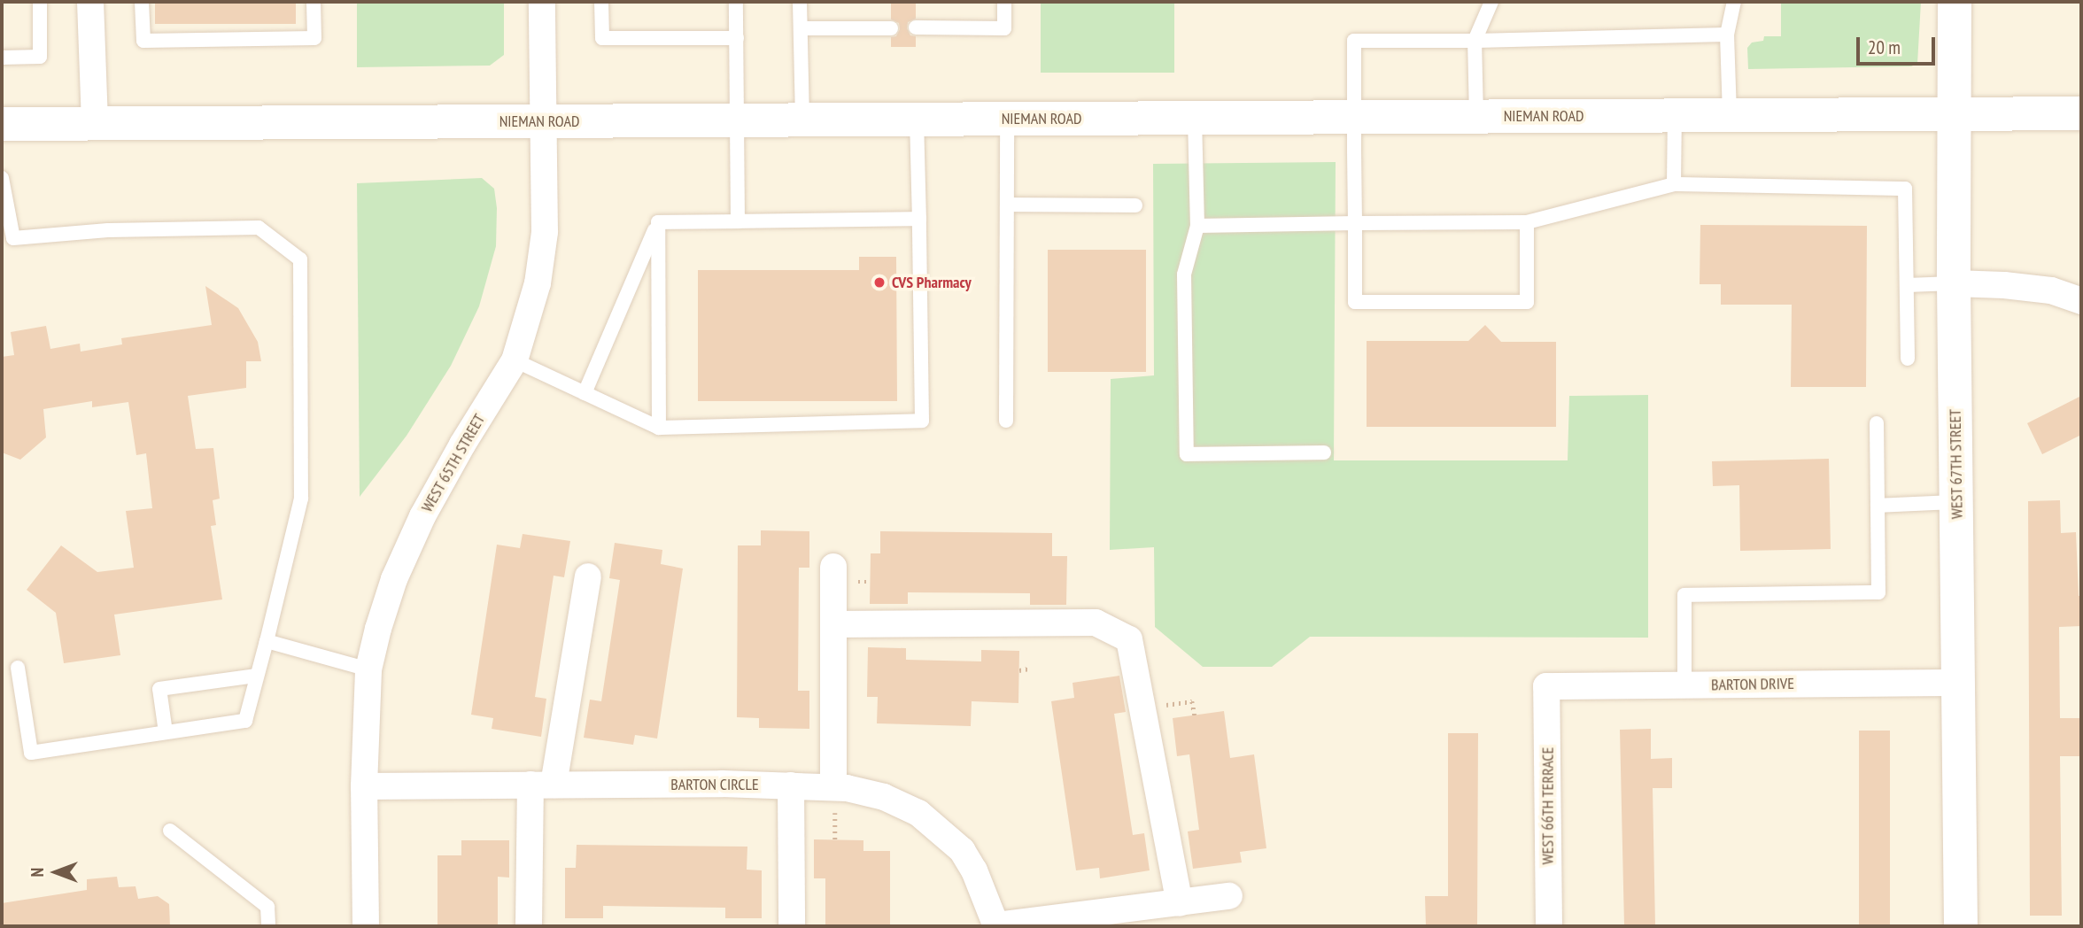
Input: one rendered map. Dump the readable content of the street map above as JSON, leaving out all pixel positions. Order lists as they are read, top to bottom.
{
  "streets": {
    "main road": ["NIEMAN ROAD", "WEST 67TH STREET"],
    "street": [
      "WEST 65TH STREET",
      "BARTON DRIVE",
      "BARTON CIRCLE",
      "WEST 66TH TERRACE"
    ]
  },
  "crossings": [
    ["NIEMAN ROAD", "WEST 65TH STREET"],
    ["NIEMAN ROAD", "WEST 67TH STREET"],
    ["WEST 65TH STREET", "BARTON CIRCLE"],
    ["WEST 67TH STREET", "BARTON DRIVE"],
    ["BARTON DRIVE", "WEST 66TH TERRACE"]
  ],
  "places": ["CVS Pharmacy"],
  "scale_bar": "20 m",
  "north": "left"
}
